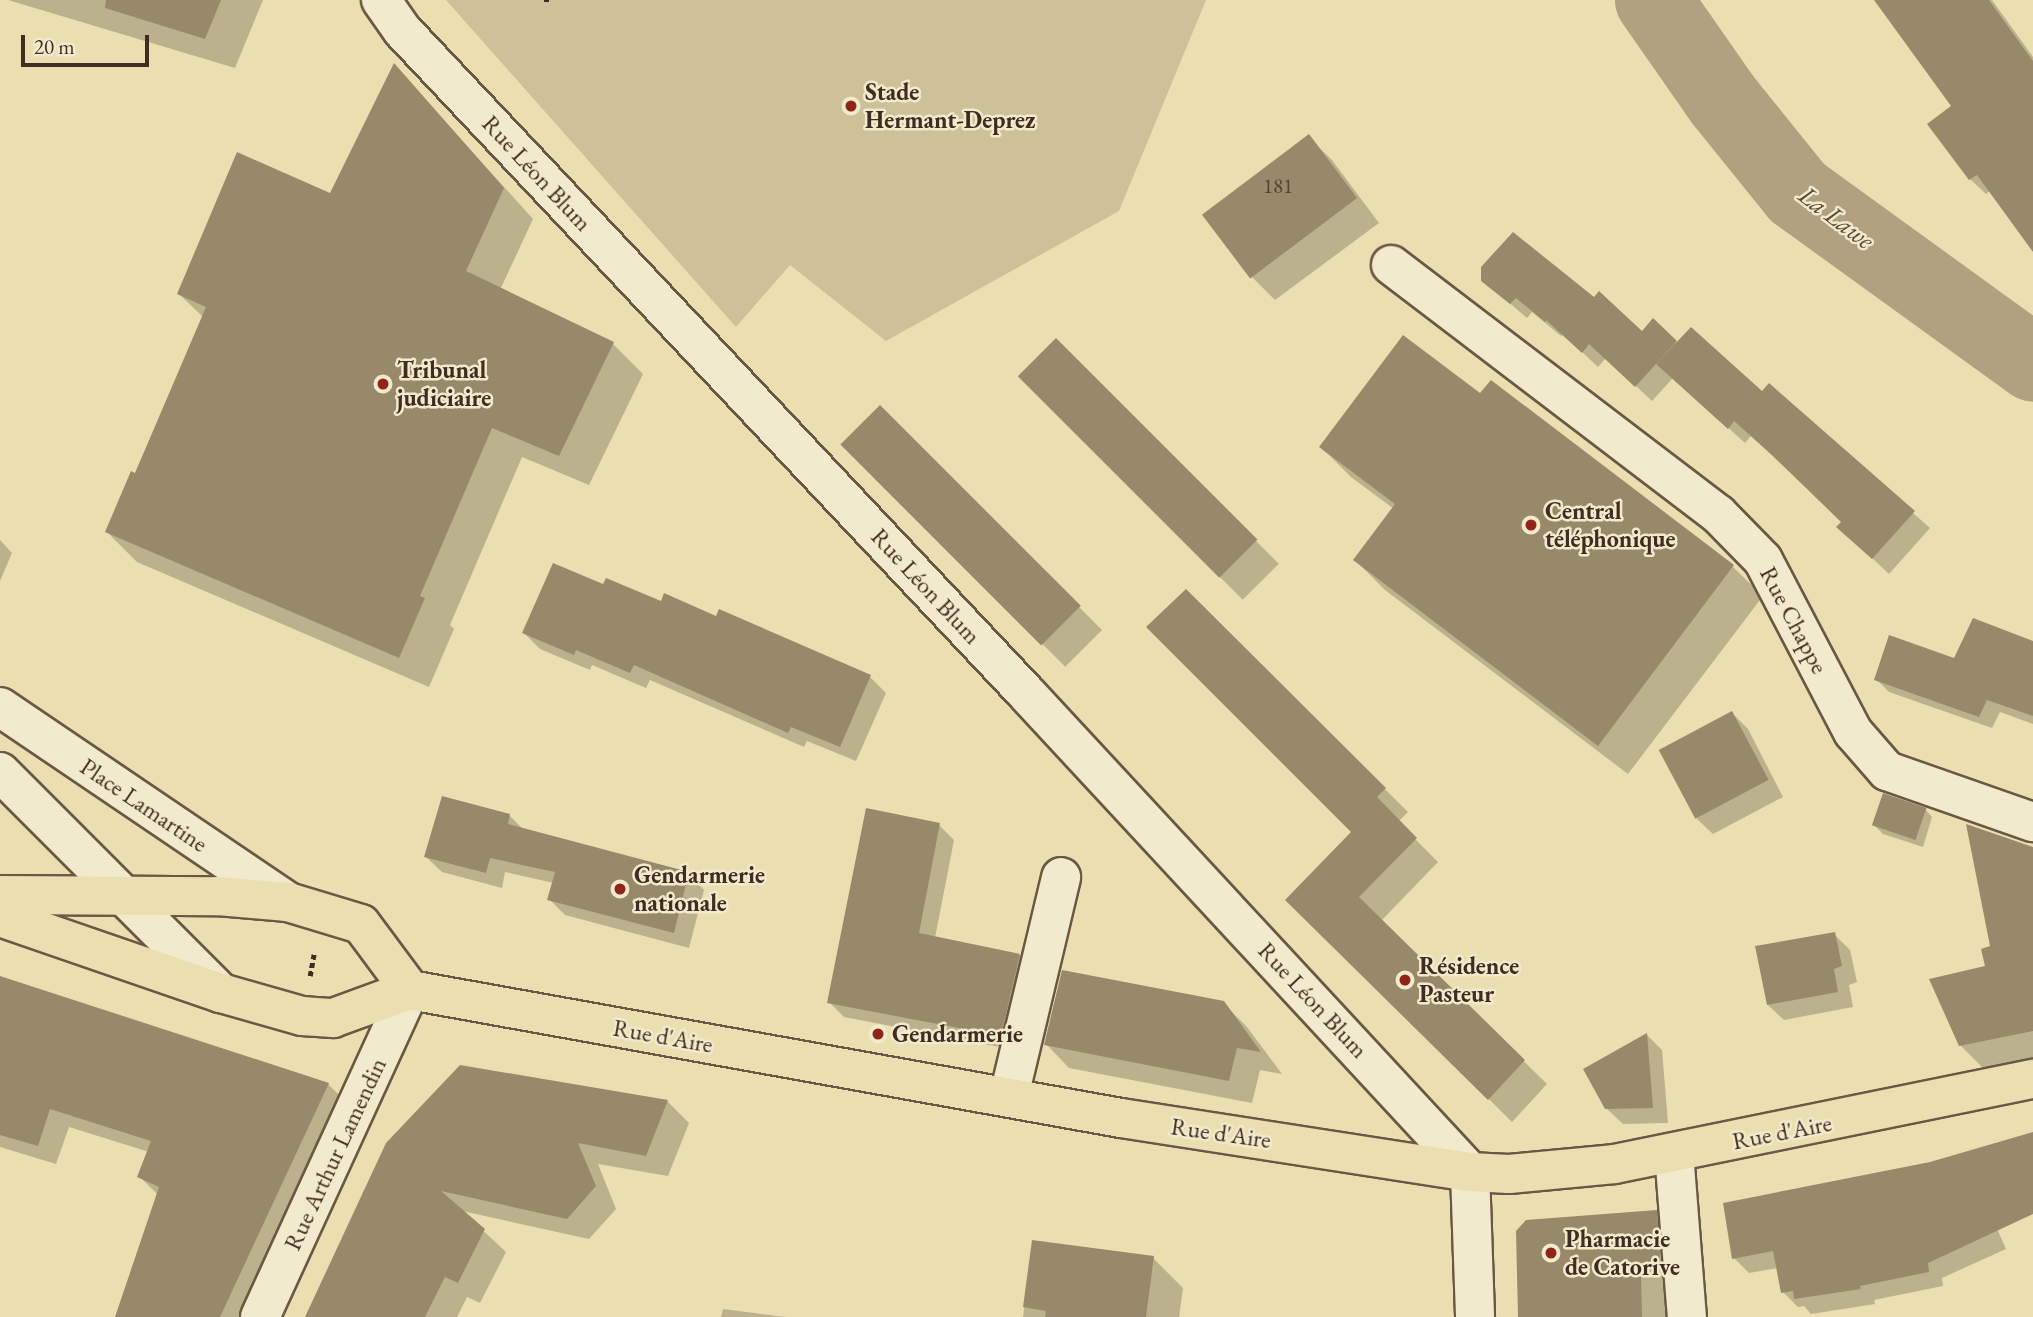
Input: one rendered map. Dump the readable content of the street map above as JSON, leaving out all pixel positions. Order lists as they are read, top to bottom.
{
  "streets": {
    "main road": ["Place Lamartine", "Rue d'Aire"],
    "street": ["Rue Léon Blum", "Rue Chappe", "Rue Arthur Lamendin"]
  },
  "crossings": [
    ["Rue Léon Blum", "Rue d'Aire"],
    ["Place Lamartine", "Rue d'Aire"],
    ["Place Lamartine", "Rue Arthur Lamendin"],
    ["Rue d'Aire", "Rue Arthur Lamendin"]
  ],
  "water": ["La Lawe"],
  "places": [
    "Stade Hermant-Deprez",
    "Tribunal judiciaire",
    "Central téléphonique",
    "Gendarmerie nationale",
    "Résidence Pasteur",
    "Gendarmerie",
    "Pharmacie de Catorive"
  ],
  "house_numbers": ["181"],
  "scale_bar": "20 m"
}
